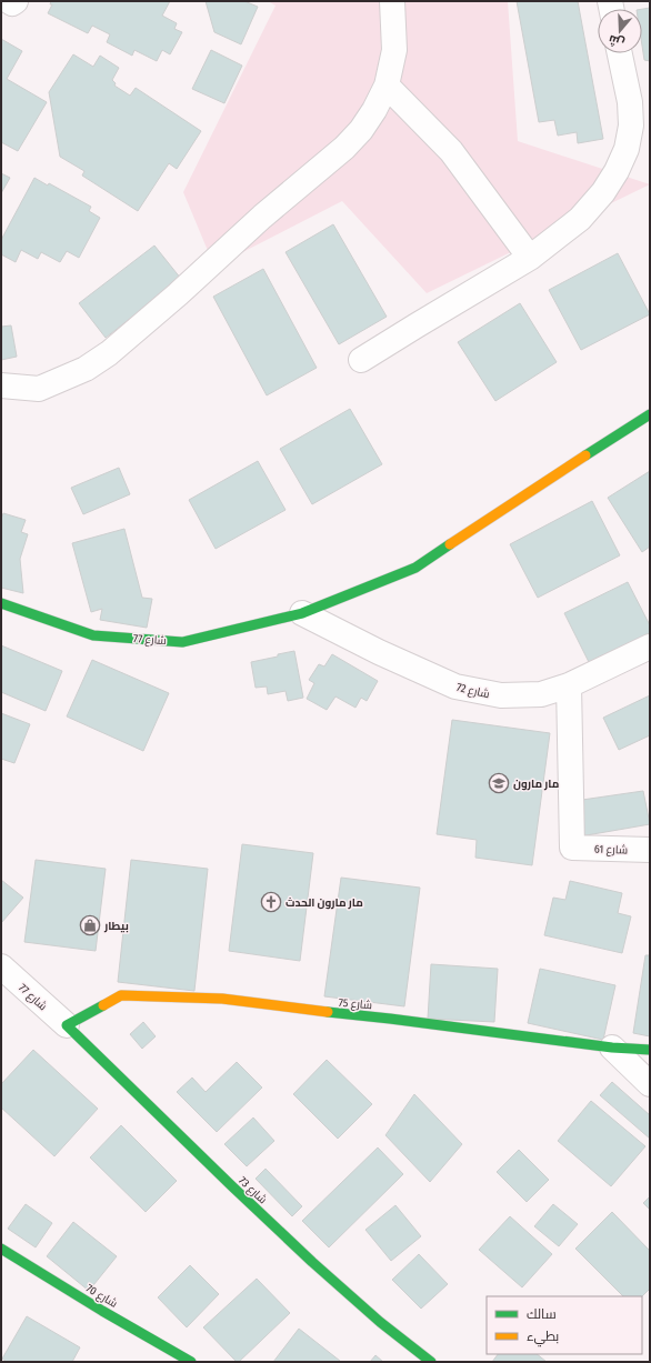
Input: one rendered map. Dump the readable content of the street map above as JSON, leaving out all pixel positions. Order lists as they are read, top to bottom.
{
  "streets": {
    "street": [
      "شارع 77",
      "شارع 72",
      "شارع 61",
      "شارع 75",
      "شارع 73",
      "شارع 70"
    ]
  },
  "crossings": [
    ["شارع 77", "شارع 72"],
    ["شارع 77", "شارع 75"],
    ["شارع 77", "شارع 73"],
    ["شارع 72", "شارع 61"],
    ["شارع 75", "شارع 73"]
  ],
  "places": {
    "school or university": ["مار مارون"],
    "church": ["مار مارون الحدث"],
    "shop": ["بيطار"]
  },
  "legend": ["سالك", "بطيء"],
  "north": "bottom"
}
